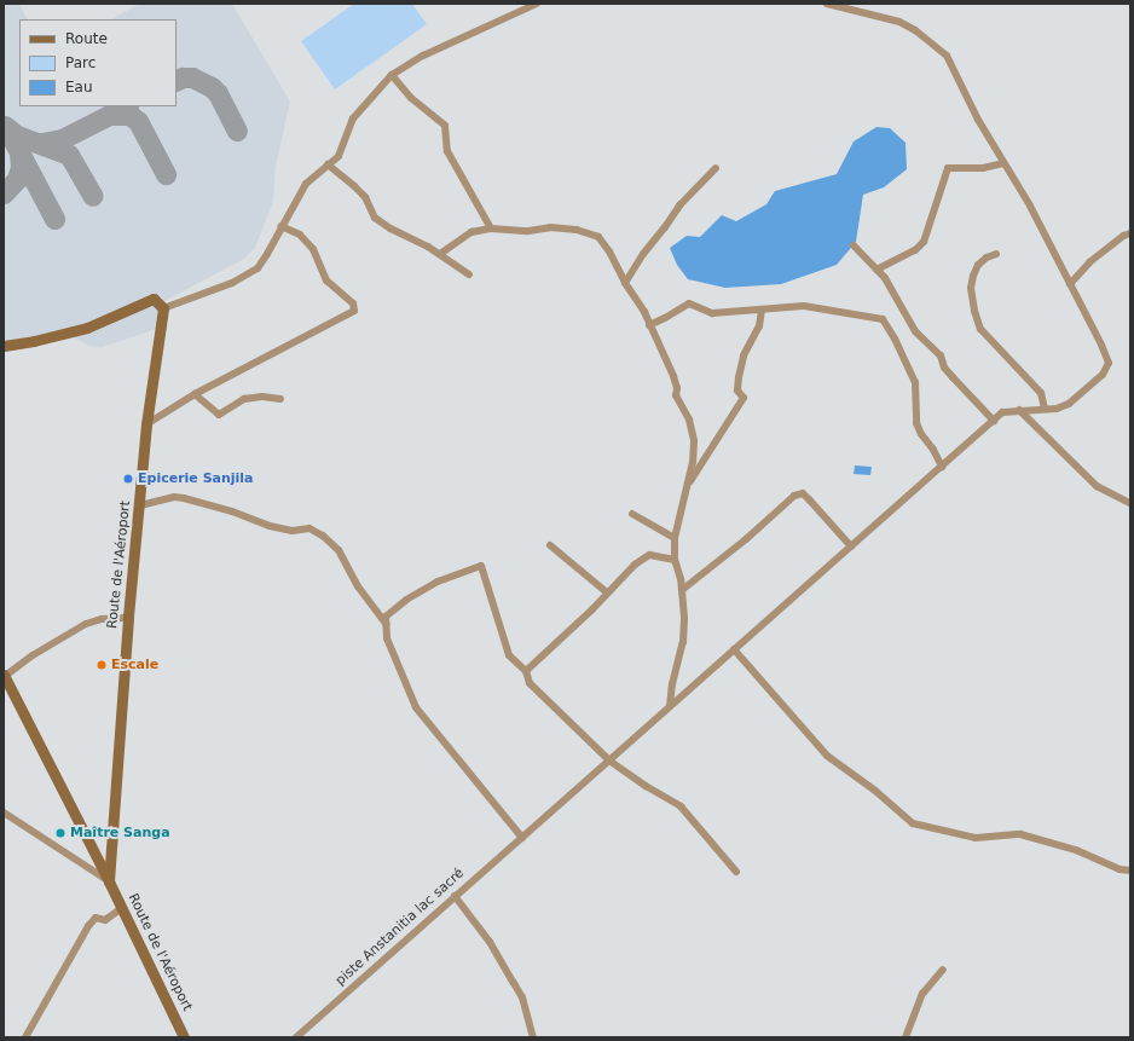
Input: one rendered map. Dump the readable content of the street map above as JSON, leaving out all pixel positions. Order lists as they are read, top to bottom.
{
  "streets": {
    "main road": ["Route de l'Aéroport"],
    "street": ["piste Anstanitia lac sacré"]
  },
  "places": ["Epicerie Sanjila", "Escale", "Maître Sanga"],
  "legend": ["Route", "Parc", "Eau"]
}
